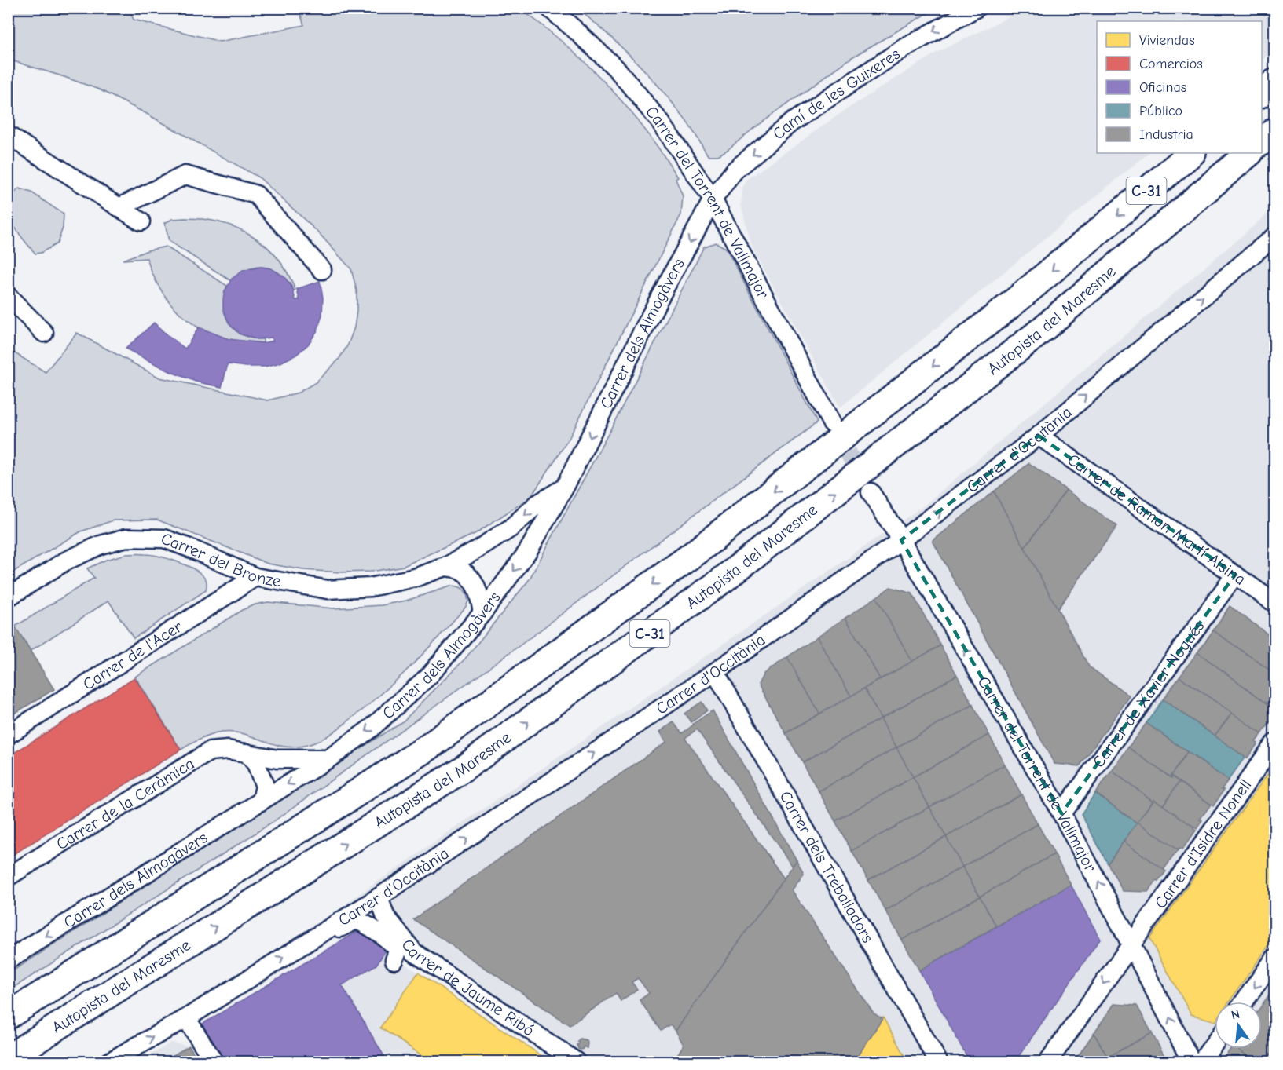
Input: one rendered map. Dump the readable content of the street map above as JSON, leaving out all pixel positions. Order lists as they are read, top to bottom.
{
  "streets": {
    "highway": ["C-31", "Autopista del Maresme"],
    "street": [
      "Camí de les Guixeres",
      "Carrer del Torrent de Vallmajor",
      "Carrer dels Almogàvers",
      "Carrer d'Occitània",
      "Carrer de Ramon Martí Alsina",
      "Carrer del Bronze",
      "Carrer de l'Acer",
      "Carrer de Xavier Nogués",
      "Carrer de la Ceràmica",
      "Carrer d'Isidre Nonell",
      "Carrer dels Treballadors",
      "Carrer de Jaume Ribó"
    ]
  },
  "crossings": [
    ["Camí de les Guixeres", "Carrer del Torrent de Vallmajor"],
    ["Camí de les Guixeres", "Carrer dels Almogàvers"],
    ["Carrer del Torrent de Vallmajor", "Carrer dels Almogàvers"],
    ["Carrer del Torrent de Vallmajor", "Carrer d'Occitània"],
    ["Carrer del Torrent de Vallmajor", "Carrer de Xavier Nogués"],
    ["Carrer del Torrent de Vallmajor", "Carrer d'Isidre Nonell"],
    ["Carrer dels Almogàvers", "Carrer del Bronze"],
    ["Carrer dels Almogàvers", "Carrer de la Ceràmica"],
    ["Carrer d'Occitània", "Carrer de Ramon Martí Alsina"],
    ["Carrer d'Occitània", "Carrer dels Treballadors"],
    ["Carrer d'Occitània", "Carrer de Jaume Ribó"],
    ["Carrer de Ramon Martí Alsina", "Carrer de Xavier Nogués"],
    ["Carrer del Bronze", "Carrer de l'Acer"]
  ],
  "one_way": [
    "Camí de les Guixeres",
    "Carrer del Torrent de Vallmajor",
    "Carrer dels Almogàvers",
    "Carrer d'Occitània",
    "Carrer d'Isidre Nonell"
  ],
  "legend": [
    "Viviendas",
    "Comercios",
    "Oficinas",
    "Público",
    "Industria"
  ],
  "north": "top"
}
